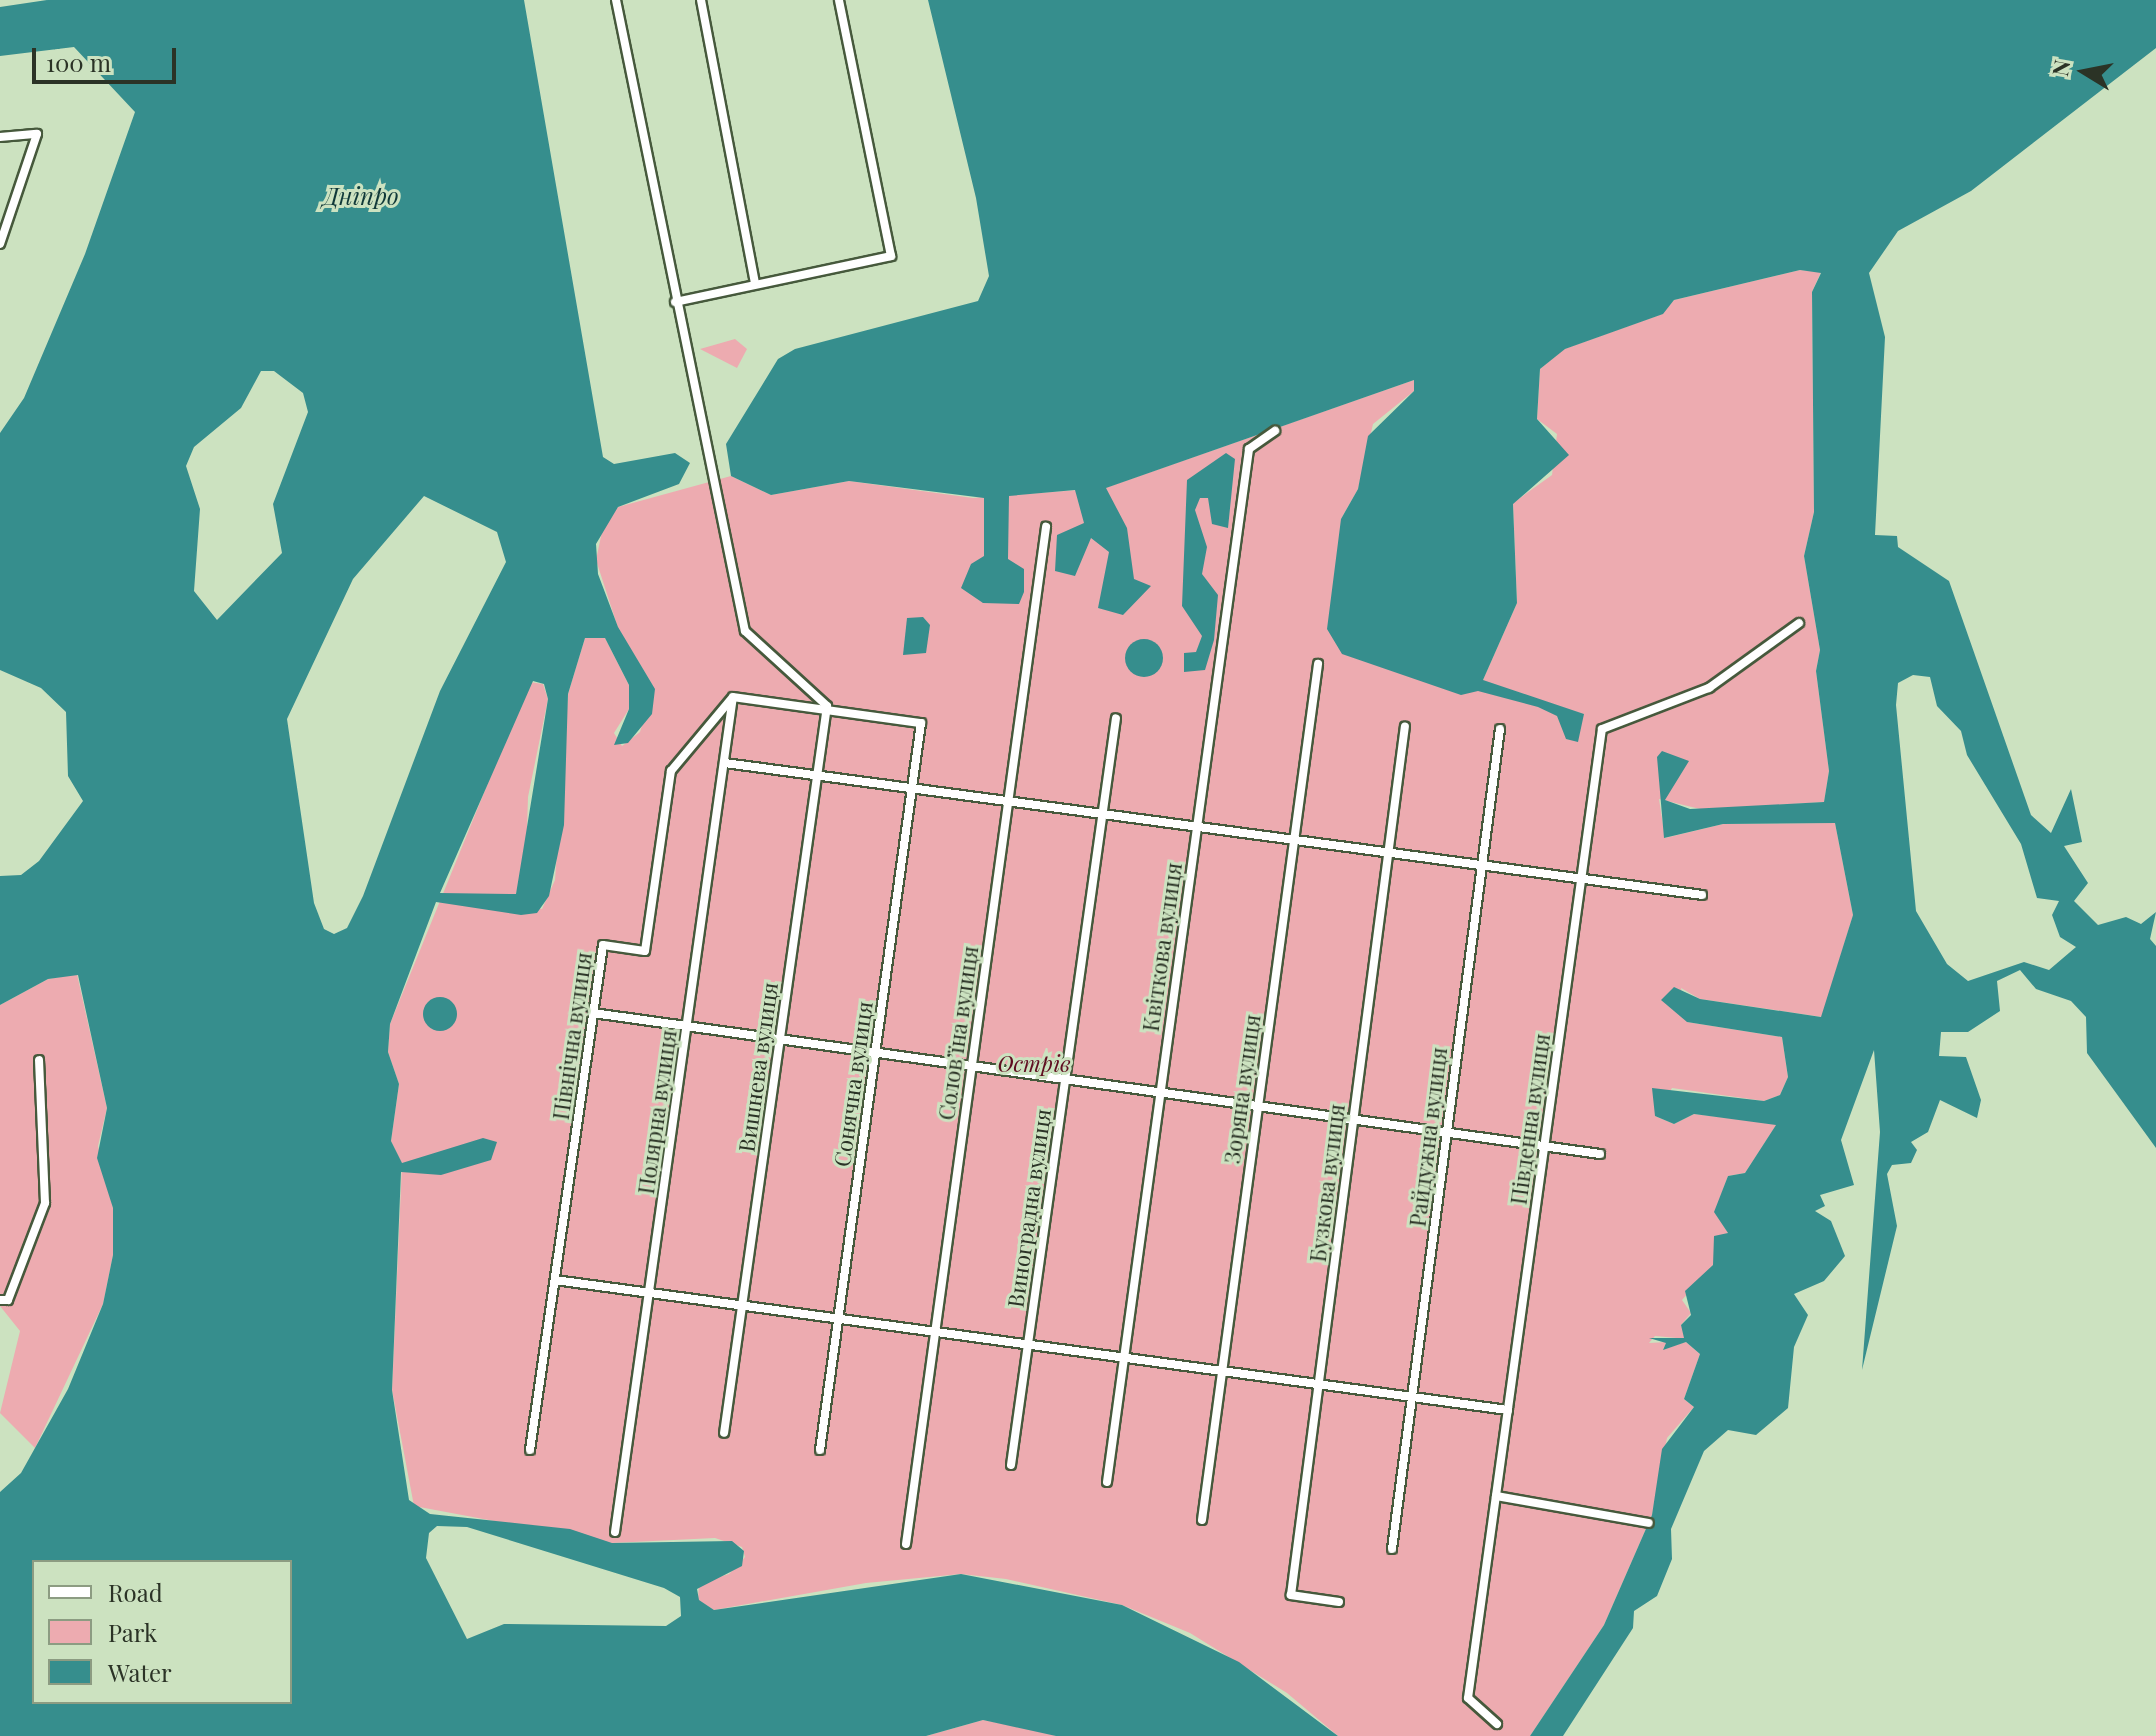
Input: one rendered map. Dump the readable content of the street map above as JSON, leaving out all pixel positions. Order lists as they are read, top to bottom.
{
  "streets": {
    "street": [
      "Квіткова вулиця",
      "Соловʼїна вулиця",
      "Північна вулиця",
      "Вишнева вулиця",
      "Сонячна вулиця",
      "Зоряна вулиця",
      "Полярна вулиця",
      "Південна вулиця",
      "Райдужна вулиця",
      "Бузкова вулиця",
      "Виноградна вулиця"
    ]
  },
  "crossings": [
    ["Північна вулиця", "Полярна вулиця"],
    ["Вишнева вулиця", "Сонячна вулиця"]
  ],
  "water": ["Дніпро"],
  "parks": ["Острів"],
  "legend": ["Road", "Park", "Water"],
  "scale_bar": "100 m",
  "north": "left"
}
